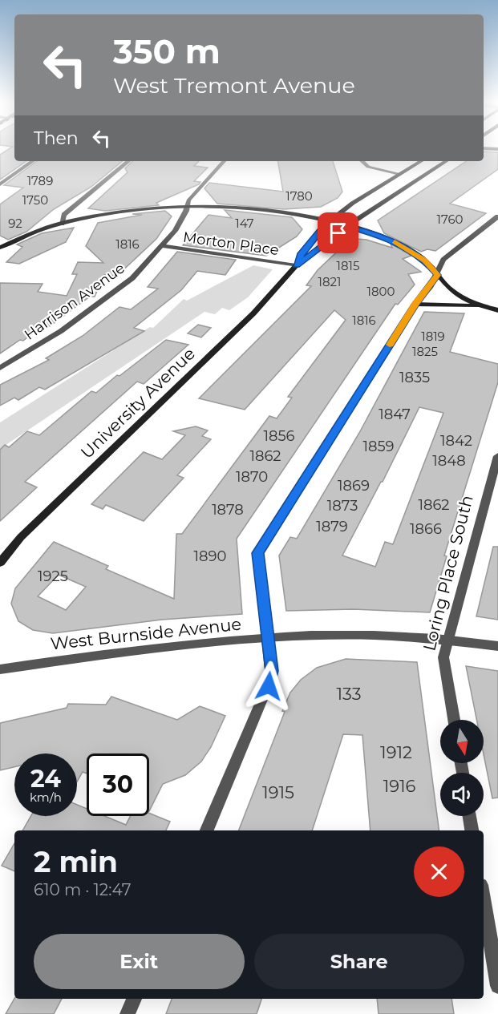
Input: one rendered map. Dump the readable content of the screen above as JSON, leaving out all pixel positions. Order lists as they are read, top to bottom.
{
  "streets": {
    "main road": ["University Avenue"],
    "street": [
      "Morton Place",
      "Harrison Avenue",
      "Loring Place South",
      "West Burnside Avenue"
    ]
  },
  "crossings": [
    ["Morton Place", "Harrison Avenue"],
    ["Morton Place", "University Avenue"],
    ["Loring Place South", "West Burnside Avenue"]
  ],
  "house_numbers": [
    "1789",
    "1780",
    "1750",
    "1760",
    "92",
    "147",
    "1816",
    "1815",
    "1821",
    "1800",
    "1816",
    "1819",
    "1825",
    "1835",
    "1847",
    "1856",
    "1842",
    "1859",
    "1862",
    "1848",
    "1870",
    "1869",
    "1862",
    "1873",
    "1878",
    "1879",
    "1866",
    "1890",
    "1925",
    "133",
    "1912",
    "1916",
    "1915"
  ],
  "north": "bottom",
  "page": {
    "turn": ["350 m", "West Tremont Avenue"],
    "then": "Then",
    "speed": "24 km/h",
    "limit": "30",
    "heading": ["2 min", "610 m · 12:47"],
    "buttons": ["Exit", "Share"]
  }
}
